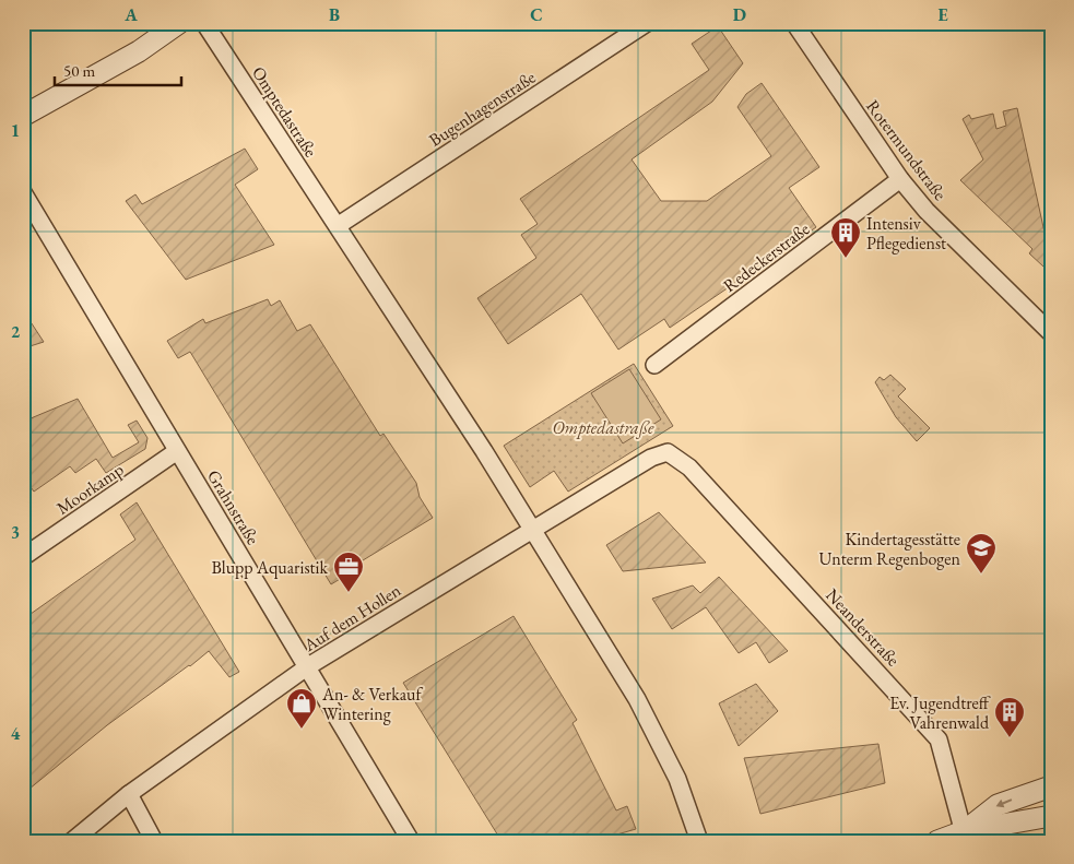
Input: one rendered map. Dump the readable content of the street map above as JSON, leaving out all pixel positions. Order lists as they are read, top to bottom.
{
  "streets": {
    "street": [
      "Bugenhagenstraße",
      "Omptedastraße",
      "Rotermundstraße",
      "Redeckerstraße",
      "Moorkamp",
      "Grahnstraße",
      "Auf dem Hollen",
      "Neanderstraße"
    ]
  },
  "crossings": [
    ["Bugenhagenstraße", "Omptedastraße"],
    ["Omptedastraße", "Auf dem Hollen"],
    ["Rotermundstraße", "Redeckerstraße"],
    ["Moorkamp", "Grahnstraße"],
    ["Grahnstraße", "Auf dem Hollen"],
    ["Auf dem Hollen", "Neanderstraße"]
  ],
  "parks": ["Omptedastraße"],
  "places": {
    "building": ["Intensiv Pflegedienst", "Ev. Jugendtreff Vahrenwald"],
    "school or university": ["Kindertagesstätte Unterm Regenbogen"],
    "office": ["Blupp Aquaristik"],
    "shop": ["An- & Verkauf Wintering"]
  },
  "scale_bar": "50 m",
  "grid": {
    "columns": [
      "A",
      "B",
      "C",
      "D",
      "E"
    ],
    "rows": [
      "1",
      "2",
      "3",
      "4"
    ]
  }
}
